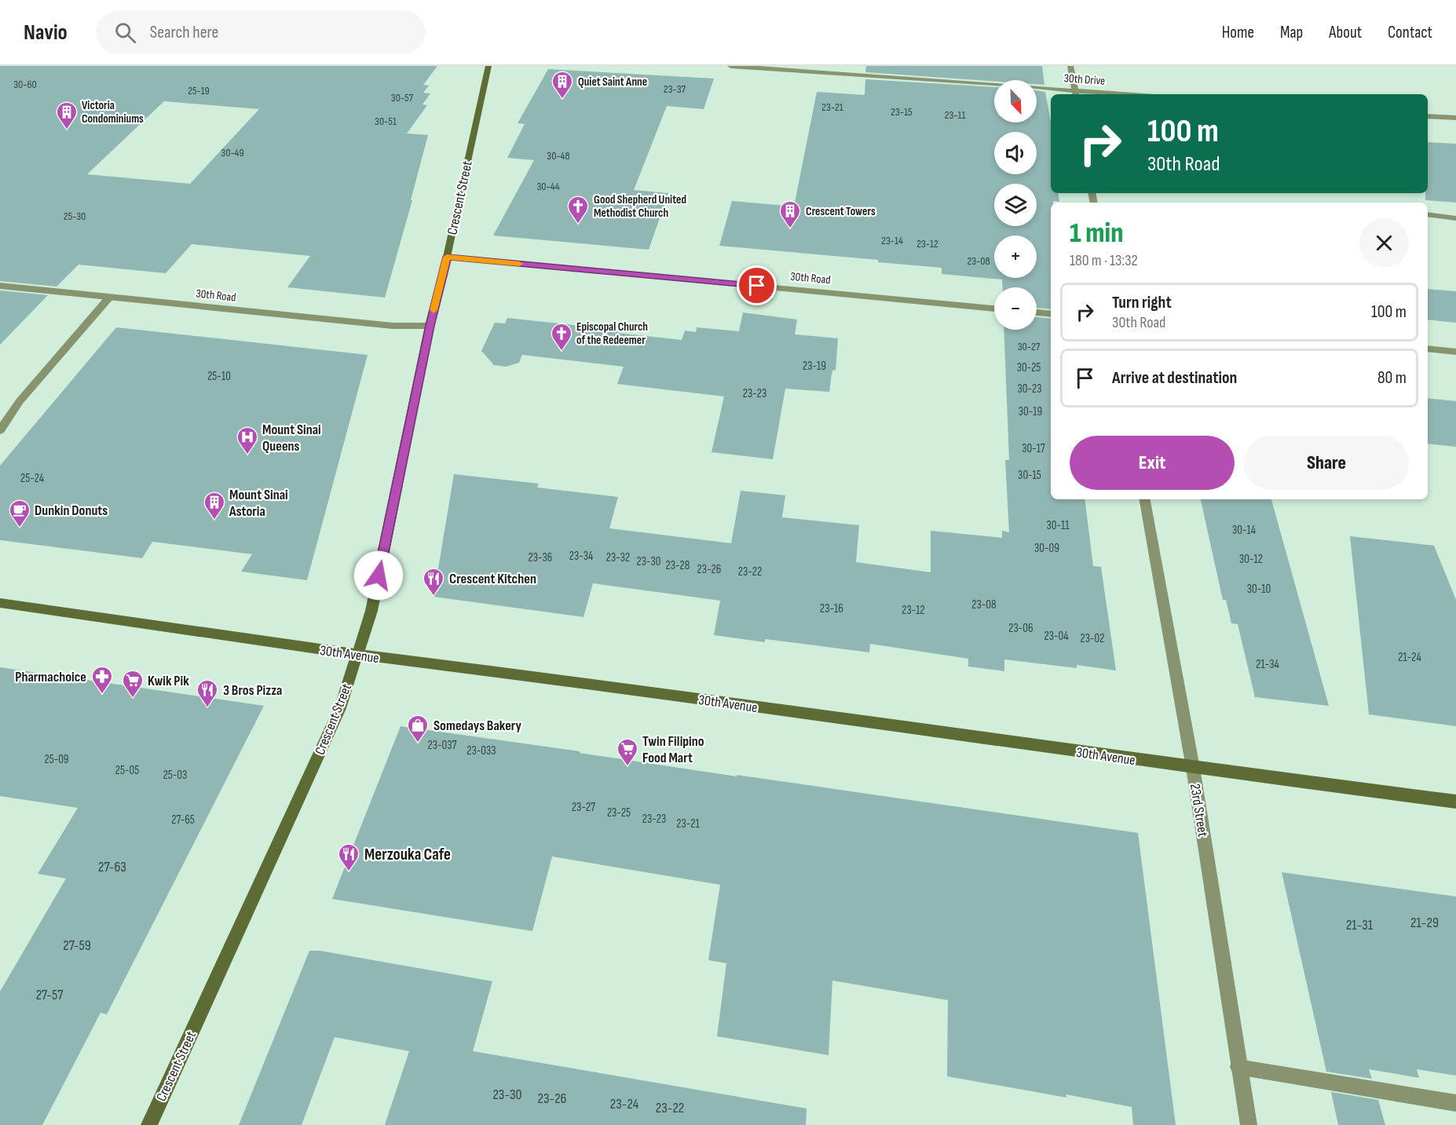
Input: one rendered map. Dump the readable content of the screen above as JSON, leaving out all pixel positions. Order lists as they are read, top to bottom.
{
  "streets": {
    "street": [
      "30th Drive",
      "Crescent Street",
      "30th Road",
      "30th Avenue",
      "23rd Street"
    ]
  },
  "crossings": [
    ["Crescent Street", "30th Road"],
    ["Crescent Street", "30th Avenue"],
    ["30th Avenue", "23rd Street"]
  ],
  "places": {
    "building": [
      "Quiet Saint Anne",
      "Victoria Condominiums",
      "Crescent Towers",
      "Mount Sinai Astoria"
    ],
    "church": ["Good Shepherd United Methodist Church", "Episcopal Church of the Redeemer"],
    "hospital": ["Mount Sinai Queens"],
    "cafe": ["Dunkin Donuts"],
    "restaurant": ["Crescent Kitchen", "3 Bros Pizza", "Merzouka Cafe"],
    "pharmacy": ["Pharmachoice"],
    "supermarket": ["Kwik Pik", "Twin Filipino Food Mart"],
    "shop": ["Somedays Bakery"]
  },
  "house_numbers": [
    "30-60",
    "23-37",
    "25-19",
    "30-57",
    "23-21",
    "23-15",
    "23-11",
    "30-51",
    "30-49",
    "30-48",
    "30-44",
    "25-30",
    "23-14",
    "23-12",
    "23-08",
    "30-27",
    "23-19",
    "30-25",
    "25-10",
    "30-23",
    "23-23",
    "30-19",
    "30-17",
    "30-15",
    "25-24",
    "30-11",
    "30-14",
    "30-09",
    "23-34",
    "23-36",
    "23-32",
    "30-12",
    "23-30",
    "23-28",
    "23-26",
    "23-22",
    "30-10",
    "23-08",
    "23-16",
    "23-12",
    "23-06",
    "23-04",
    "23-02",
    "21-24",
    "21-34",
    "23-037",
    "23-033",
    "25-09",
    "25-05",
    "25-03",
    "23-27",
    "23-25",
    "23-23",
    "27-65",
    "23-21",
    "27-63",
    "21-29",
    "21-31",
    "27-59",
    "27-57",
    "23-30",
    "23-26",
    "23-24",
    "23-22"
  ],
  "north": "bottom right",
  "page": {
    "header": "Navio",
    "search": "Search here",
    "nav": [
      "Home",
      "Map",
      "About",
      "Contact"
    ],
    "map_buttons": ["+", "−"],
    "turn": ["100 m", "30th Road"],
    "heading": ["1 min", "180 m · 13:32"],
    "list": [
      {
        "name": "Turn right",
        "note": "30th Road",
        "value": "100 m"
      },
      {
        "name": "Arrive at destination",
        "value": "80 m"
      }
    ],
    "buttons": ["Exit", "Share"]
  }
}
